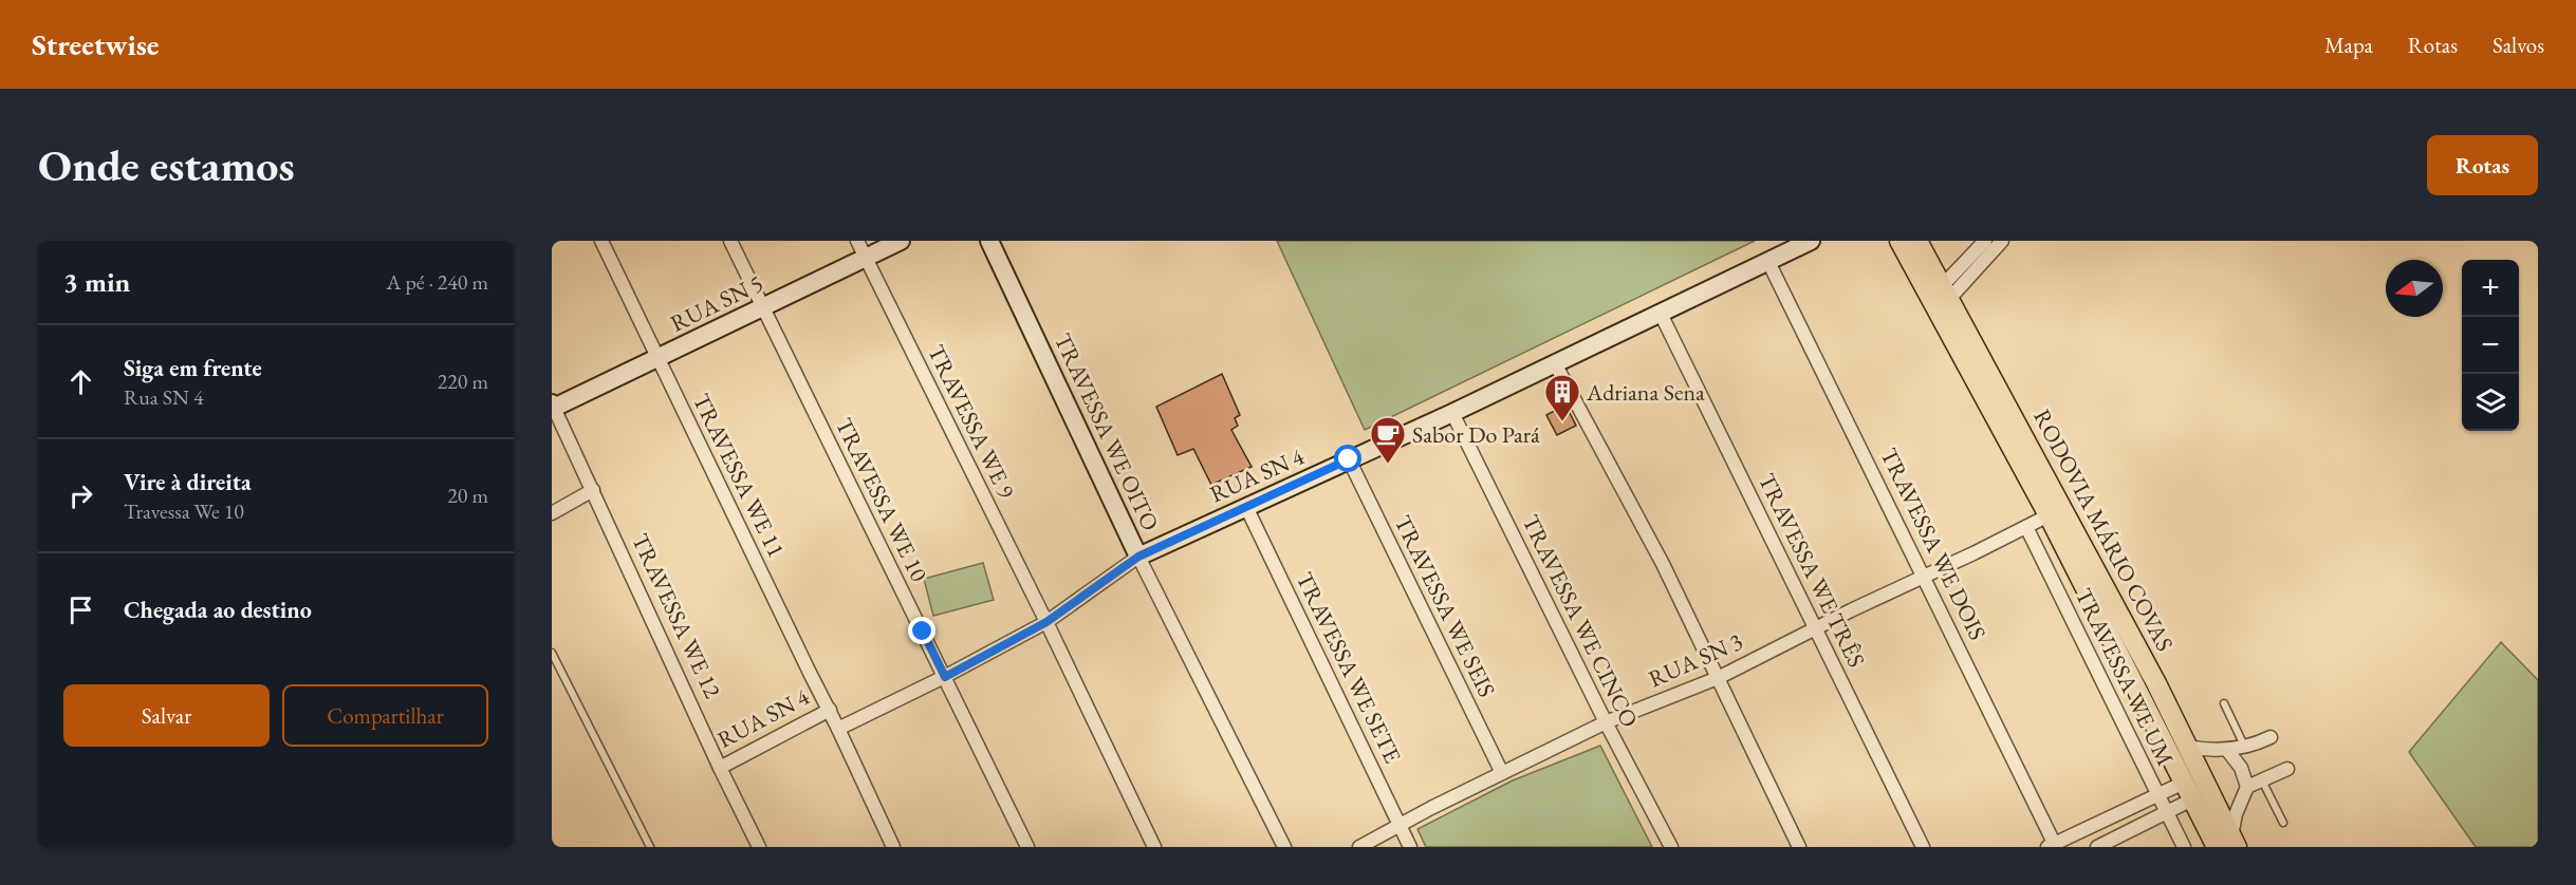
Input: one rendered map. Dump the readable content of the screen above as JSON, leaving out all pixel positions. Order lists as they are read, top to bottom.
{
  "streets": {
    "main road": [
      "RUA SN 5",
      "TRAVESSA WE OITO",
      "RUA SN 4",
      "RODOVIA MÁRIO COVAS"
    ],
    "street": [
      "TRAVESSA WE 9",
      "TRAVESSA WE 11",
      "TRAVESSA WE 10",
      "TRAVESSA WE DOIS",
      "TRAVESSA WE TRÊS",
      "TRAVESSA WE SEIS",
      "TRAVESSA WE 12",
      "TRAVESSA WE CINCO",
      "RUA SN 3",
      "TRAVESSA WE SETE",
      "TRAVESSA WE UM"
    ]
  },
  "crossings": [
    ["RUA SN 5", "TRAVESSA WE 9"],
    ["RUA SN 5", "TRAVESSA WE 11"],
    ["RUA SN 5", "TRAVESSA WE 10"],
    ["RUA SN 5", "TRAVESSA WE 12"],
    ["TRAVESSA WE 9", "RUA SN 4"],
    ["TRAVESSA WE OITO", "RUA SN 4"],
    ["TRAVESSA WE 11", "RUA SN 4"],
    ["RUA SN 4", "TRAVESSA WE 10"],
    ["RUA SN 4", "TRAVESSA WE DOIS"],
    ["RUA SN 4", "TRAVESSA WE TRÊS"],
    ["RUA SN 4", "TRAVESSA WE SEIS"],
    ["RUA SN 4", "TRAVESSA WE 12"],
    ["RUA SN 4", "TRAVESSA WE CINCO"],
    ["RUA SN 4", "TRAVESSA WE SETE"],
    ["RODOVIA MÁRIO COVAS", "RUA SN 3"],
    ["TRAVESSA WE DOIS", "RUA SN 3"],
    ["TRAVESSA WE TRÊS", "RUA SN 3"],
    ["TRAVESSA WE SEIS", "RUA SN 3"],
    ["TRAVESSA WE CINCO", "RUA SN 3"],
    ["RUA SN 3", "TRAVESSA WE SETE"],
    ["RUA SN 3", "TRAVESSA WE UM"]
  ],
  "places": {
    "building": ["Adriana Sena"],
    "cafe": ["Sabor Do Pará"]
  },
  "north": "left",
  "page": {
    "header": "Streetwise",
    "nav": ["Mapa", "Rotas", "Salvos"],
    "buttons": [
      "Rotas",
      ["Salvar", "Compartilhar"]
    ],
    "title": "Onde estamos",
    "heading": ["3 min", "A pé · 240 m"],
    "map_buttons": ["+", "−"],
    "list": [
      ["Siga em frente", "Rua SN 4", "220 m"],
      ["Vire à direita", "Travessa We 10", "20 m"],
      "Chegada ao destino"
    ]
  }
}
